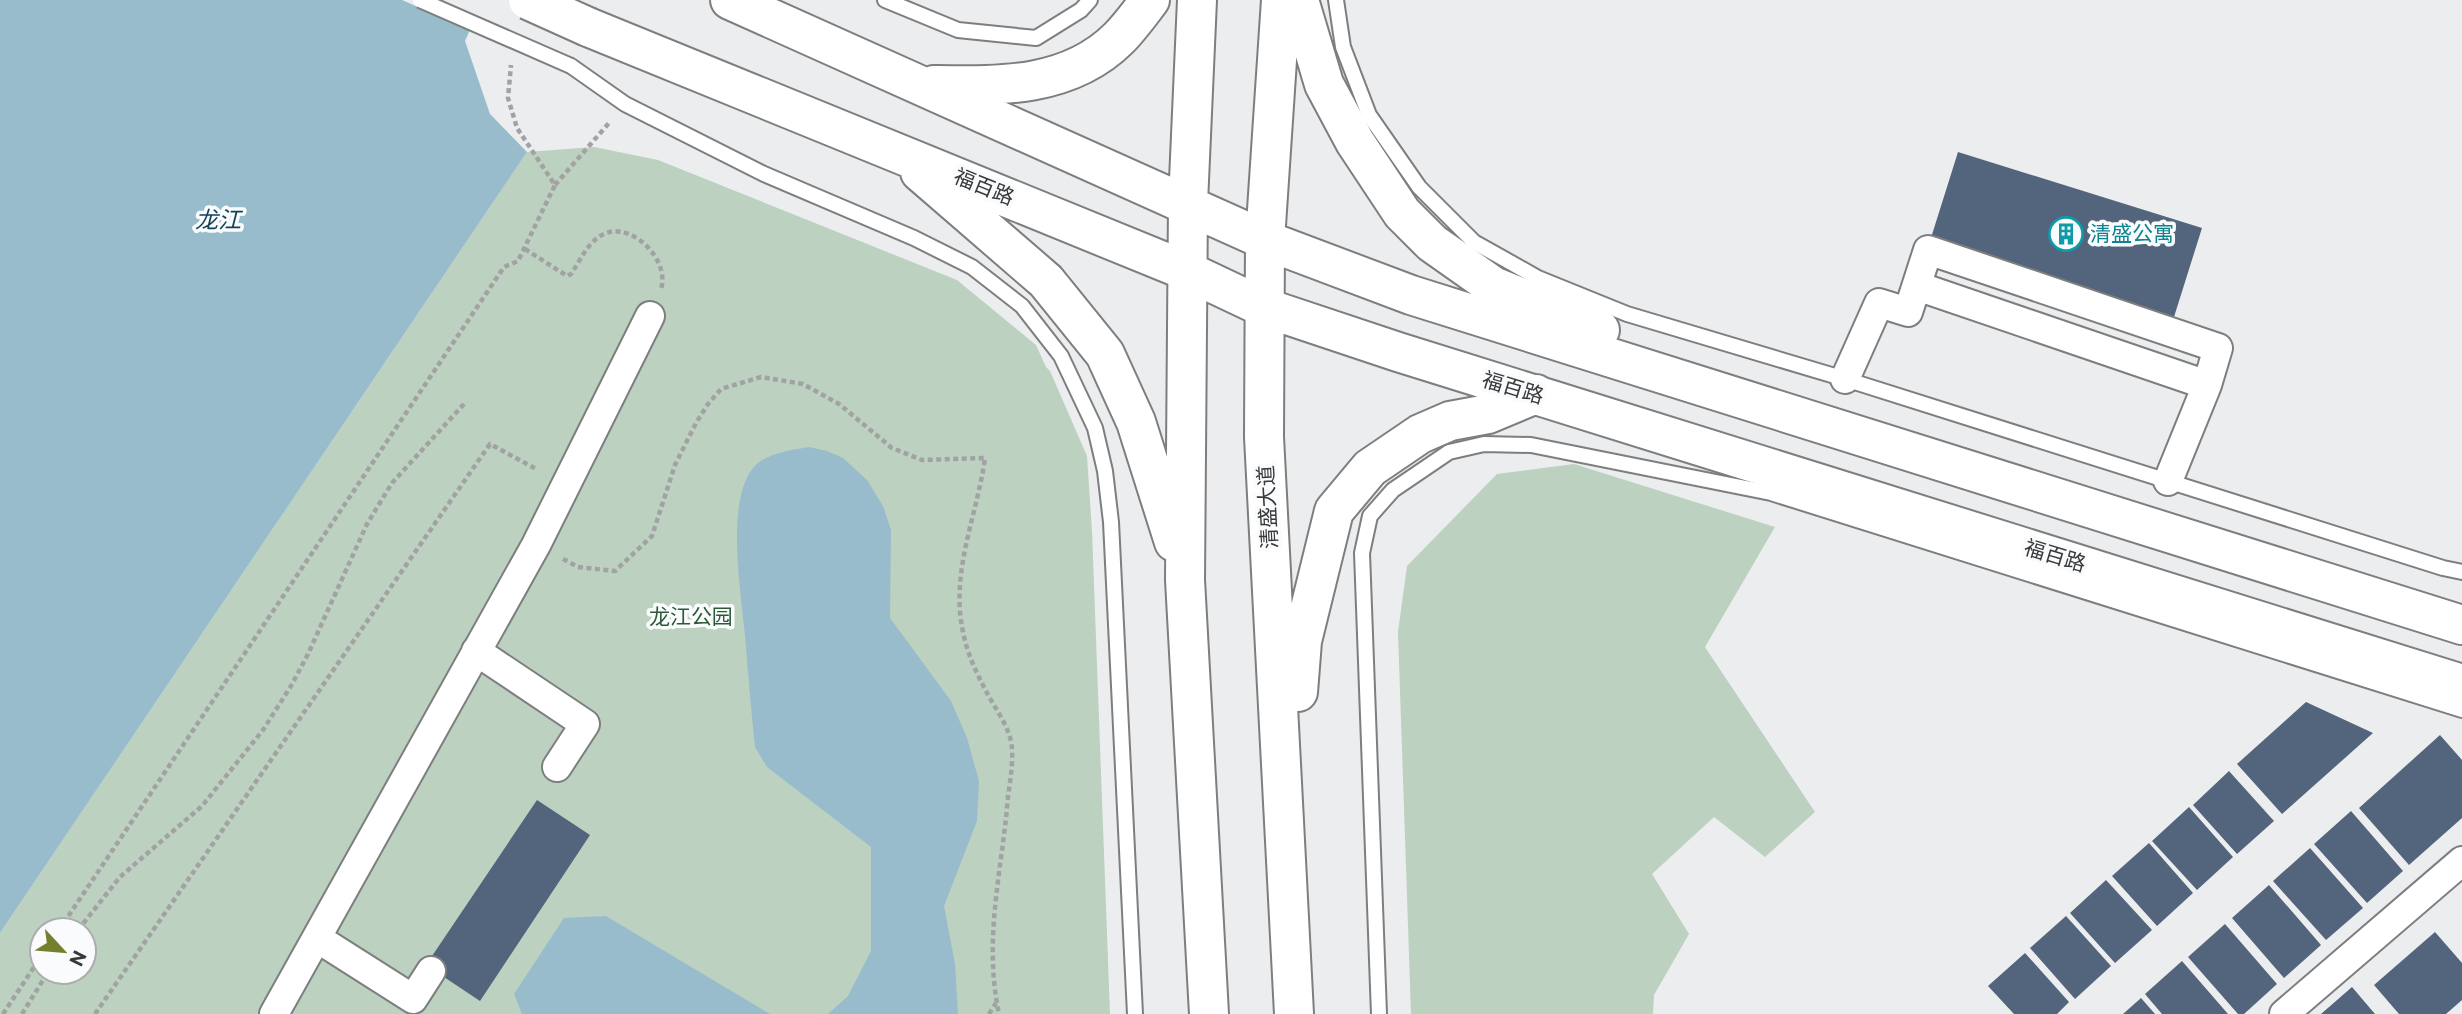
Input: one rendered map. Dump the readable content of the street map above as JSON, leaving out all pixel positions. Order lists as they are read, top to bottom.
{
  "streets": {
    "main road": ["福百路", "清盛大道"]
  },
  "crossings": [
    ["福百路", "清盛大道"]
  ],
  "water": ["龙江"],
  "parks": ["龙江公园"],
  "places": {
    "building": ["清盛公寓"]
  },
  "north": "bottom right"
}
